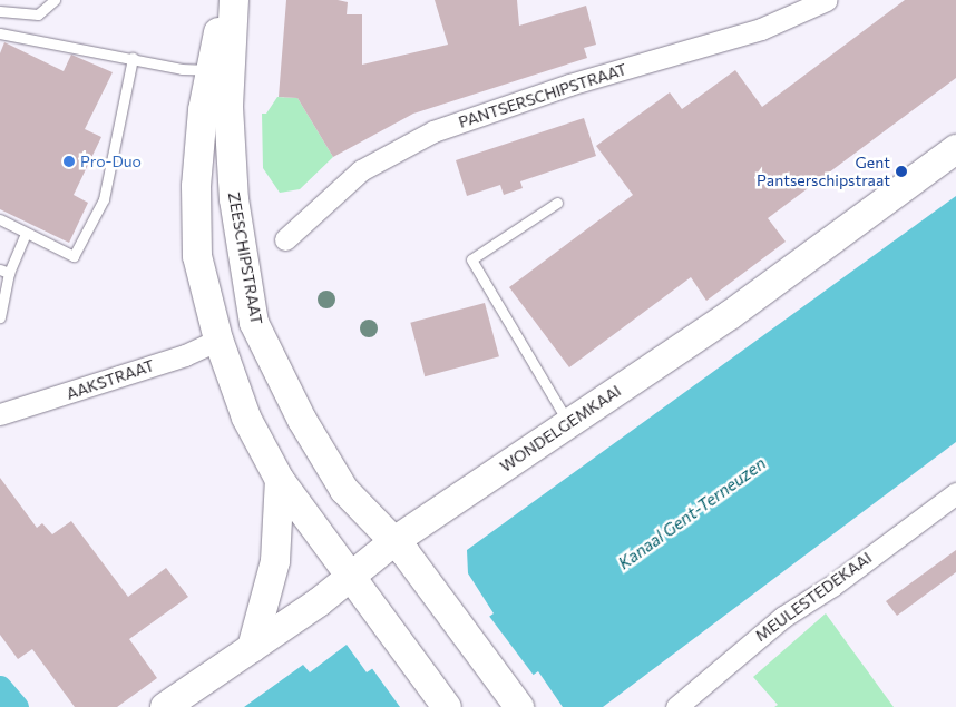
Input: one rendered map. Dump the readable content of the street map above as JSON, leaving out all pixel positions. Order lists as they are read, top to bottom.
{
  "streets": {
    "main road": ["ZEESCHIPSTRAAT", "WONDELGEMKAAI"],
    "street": ["PANTSERSCHIPSTRAAT", "AAKSTRAAT", "MEULESTEDEKAAI"]
  },
  "crossings": [
    ["ZEESCHIPSTRAAT", "WONDELGEMKAAI"]
  ],
  "water": ["Kanaal Gent-Terneuzen"],
  "places": ["Pro-Duo", "Gent Pantserschipstraat"]
}
